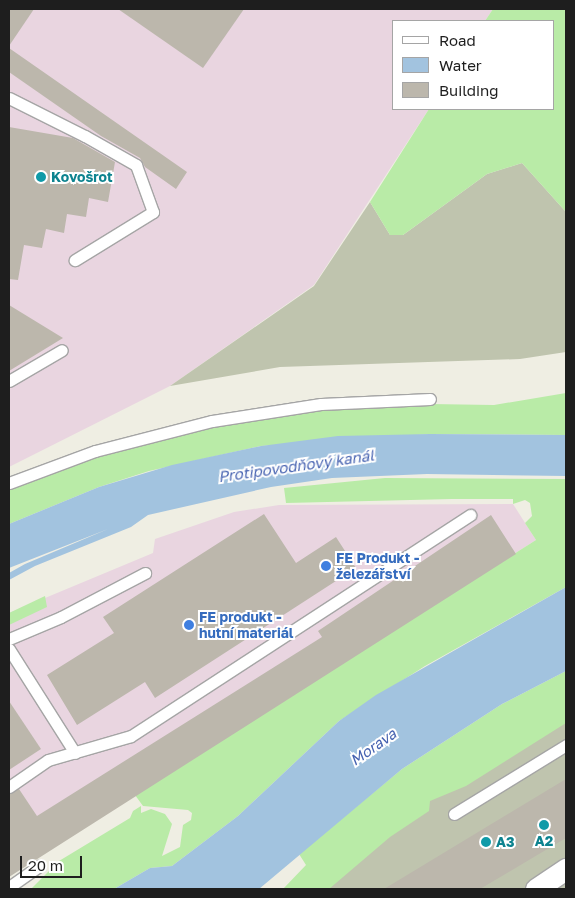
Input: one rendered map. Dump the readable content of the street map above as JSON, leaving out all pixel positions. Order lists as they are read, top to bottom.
{
  "water": ["Protipovodňový kanál", "Morava"],
  "places": [
    "Kovošrot",
    "FE Produkt - železářství",
    "FE produkt - hutní materiál",
    "A2",
    "A3"
  ],
  "legend": ["Road", "Water", "Building"],
  "scale_bar": "20 m"
}
